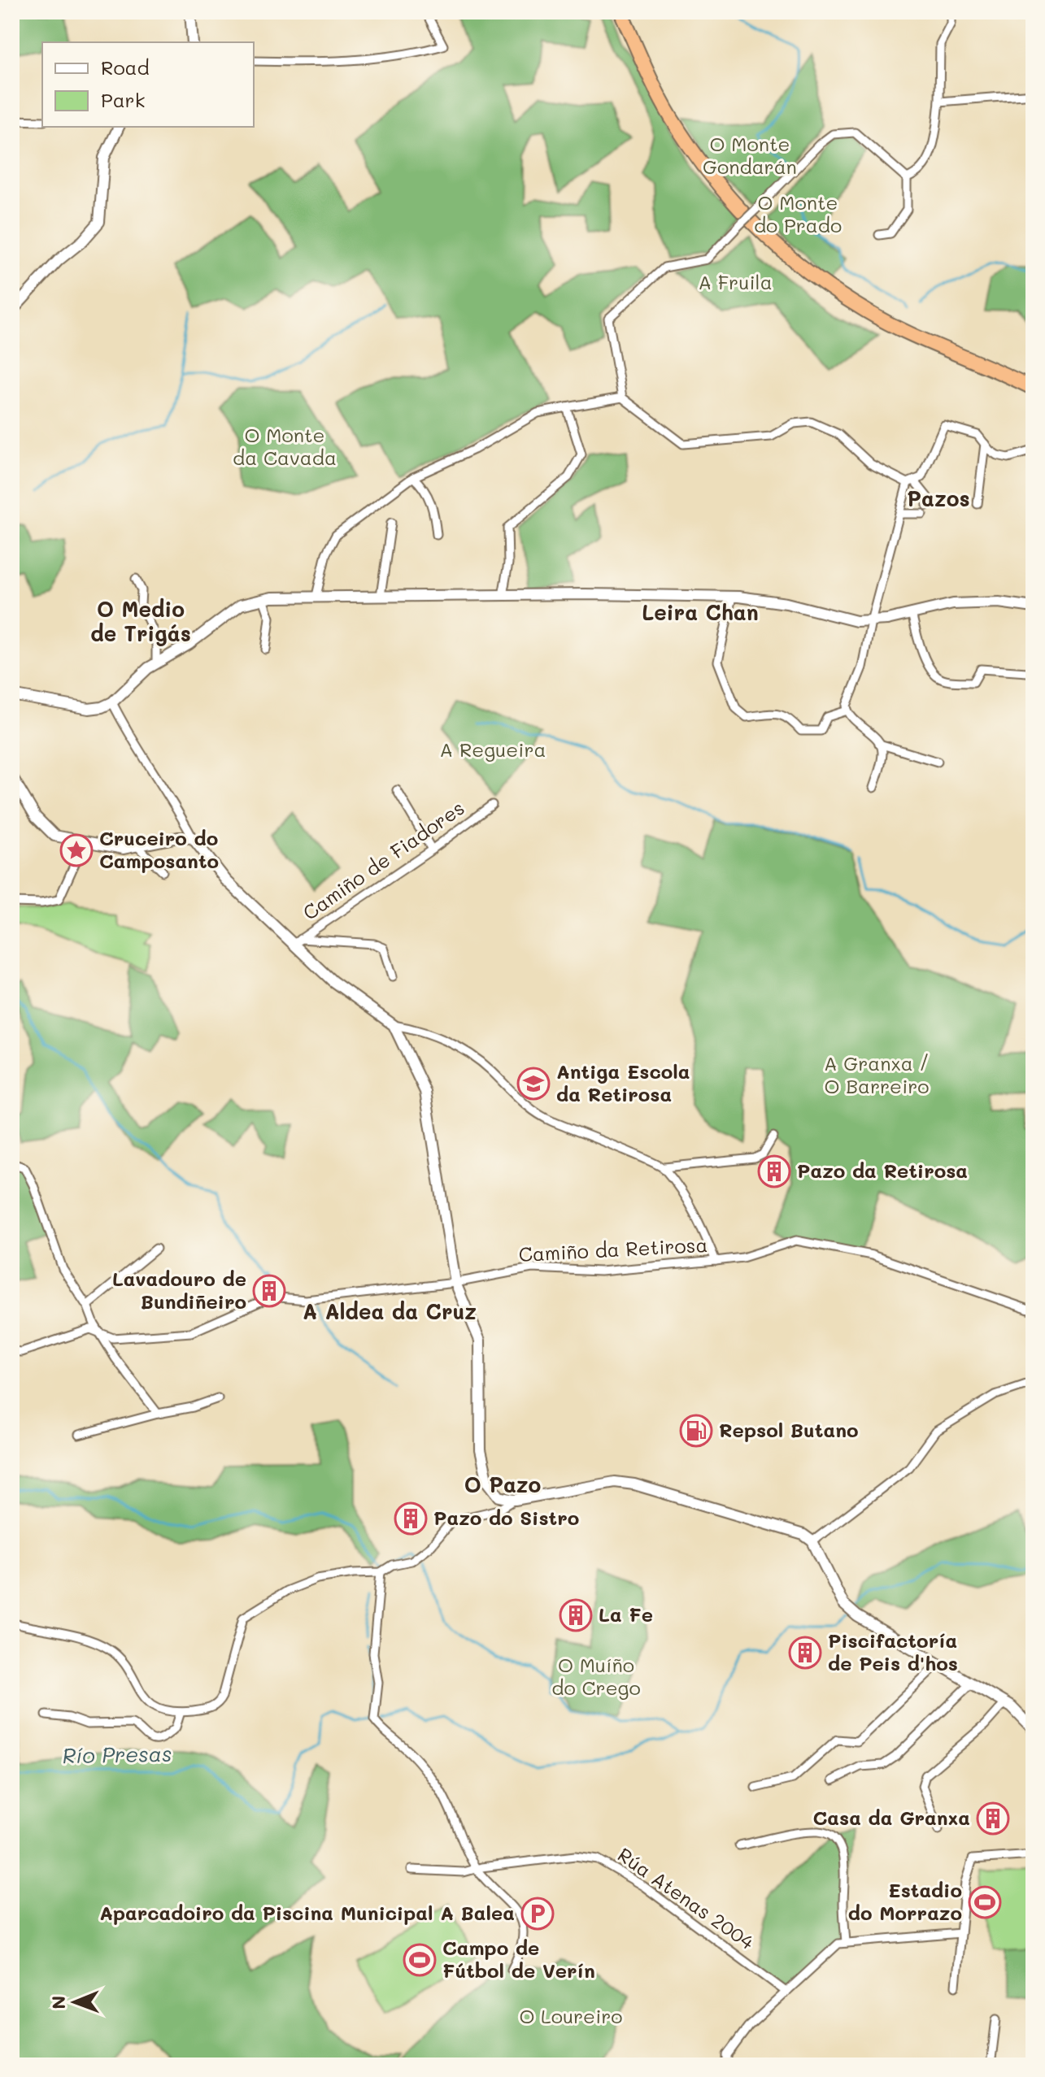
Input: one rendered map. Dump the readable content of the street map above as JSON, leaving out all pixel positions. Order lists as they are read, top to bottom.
{
  "streets": {
    "street": ["Camiño de Fiadores", "Camiño da Retirosa", "Rúa Atenas 2004"]
  },
  "districts": [
    "Pazos",
    "O Medio de Trigás",
    "Leira Chan",
    "A Aldea da Cruz",
    "O Pazo"
  ],
  "water": ["Río Presas"],
  "parks": [
    "O Monte Gondarán",
    "O Monte do Prado",
    "A Fruila",
    "O Monte da Cavada",
    "A Regueira",
    "A Granxa / O Barreiro",
    "O Muíño do Crego",
    "O Loureiro"
  ],
  "places": {
    "place": ["Cruceiro do Camposanto"],
    "school or university": ["Antiga Escola da Retirosa"],
    "building": [
      "Pazo da Retirosa",
      "Lavadouro de Bundiñeiro",
      "Pazo do Sistro",
      "La Fe",
      "Piscifactoría de Peis d'hos",
      "Casa da Granxa"
    ],
    "fuel station": ["Repsol Butano"],
    "sports": ["Estadio do Morrazo", "Campo de Fútbol de Verín"],
    "parking": ["Aparcadoiro da Piscina Municipal A Balea"]
  },
  "legend": ["Road", "Park"],
  "north": "left"
}
